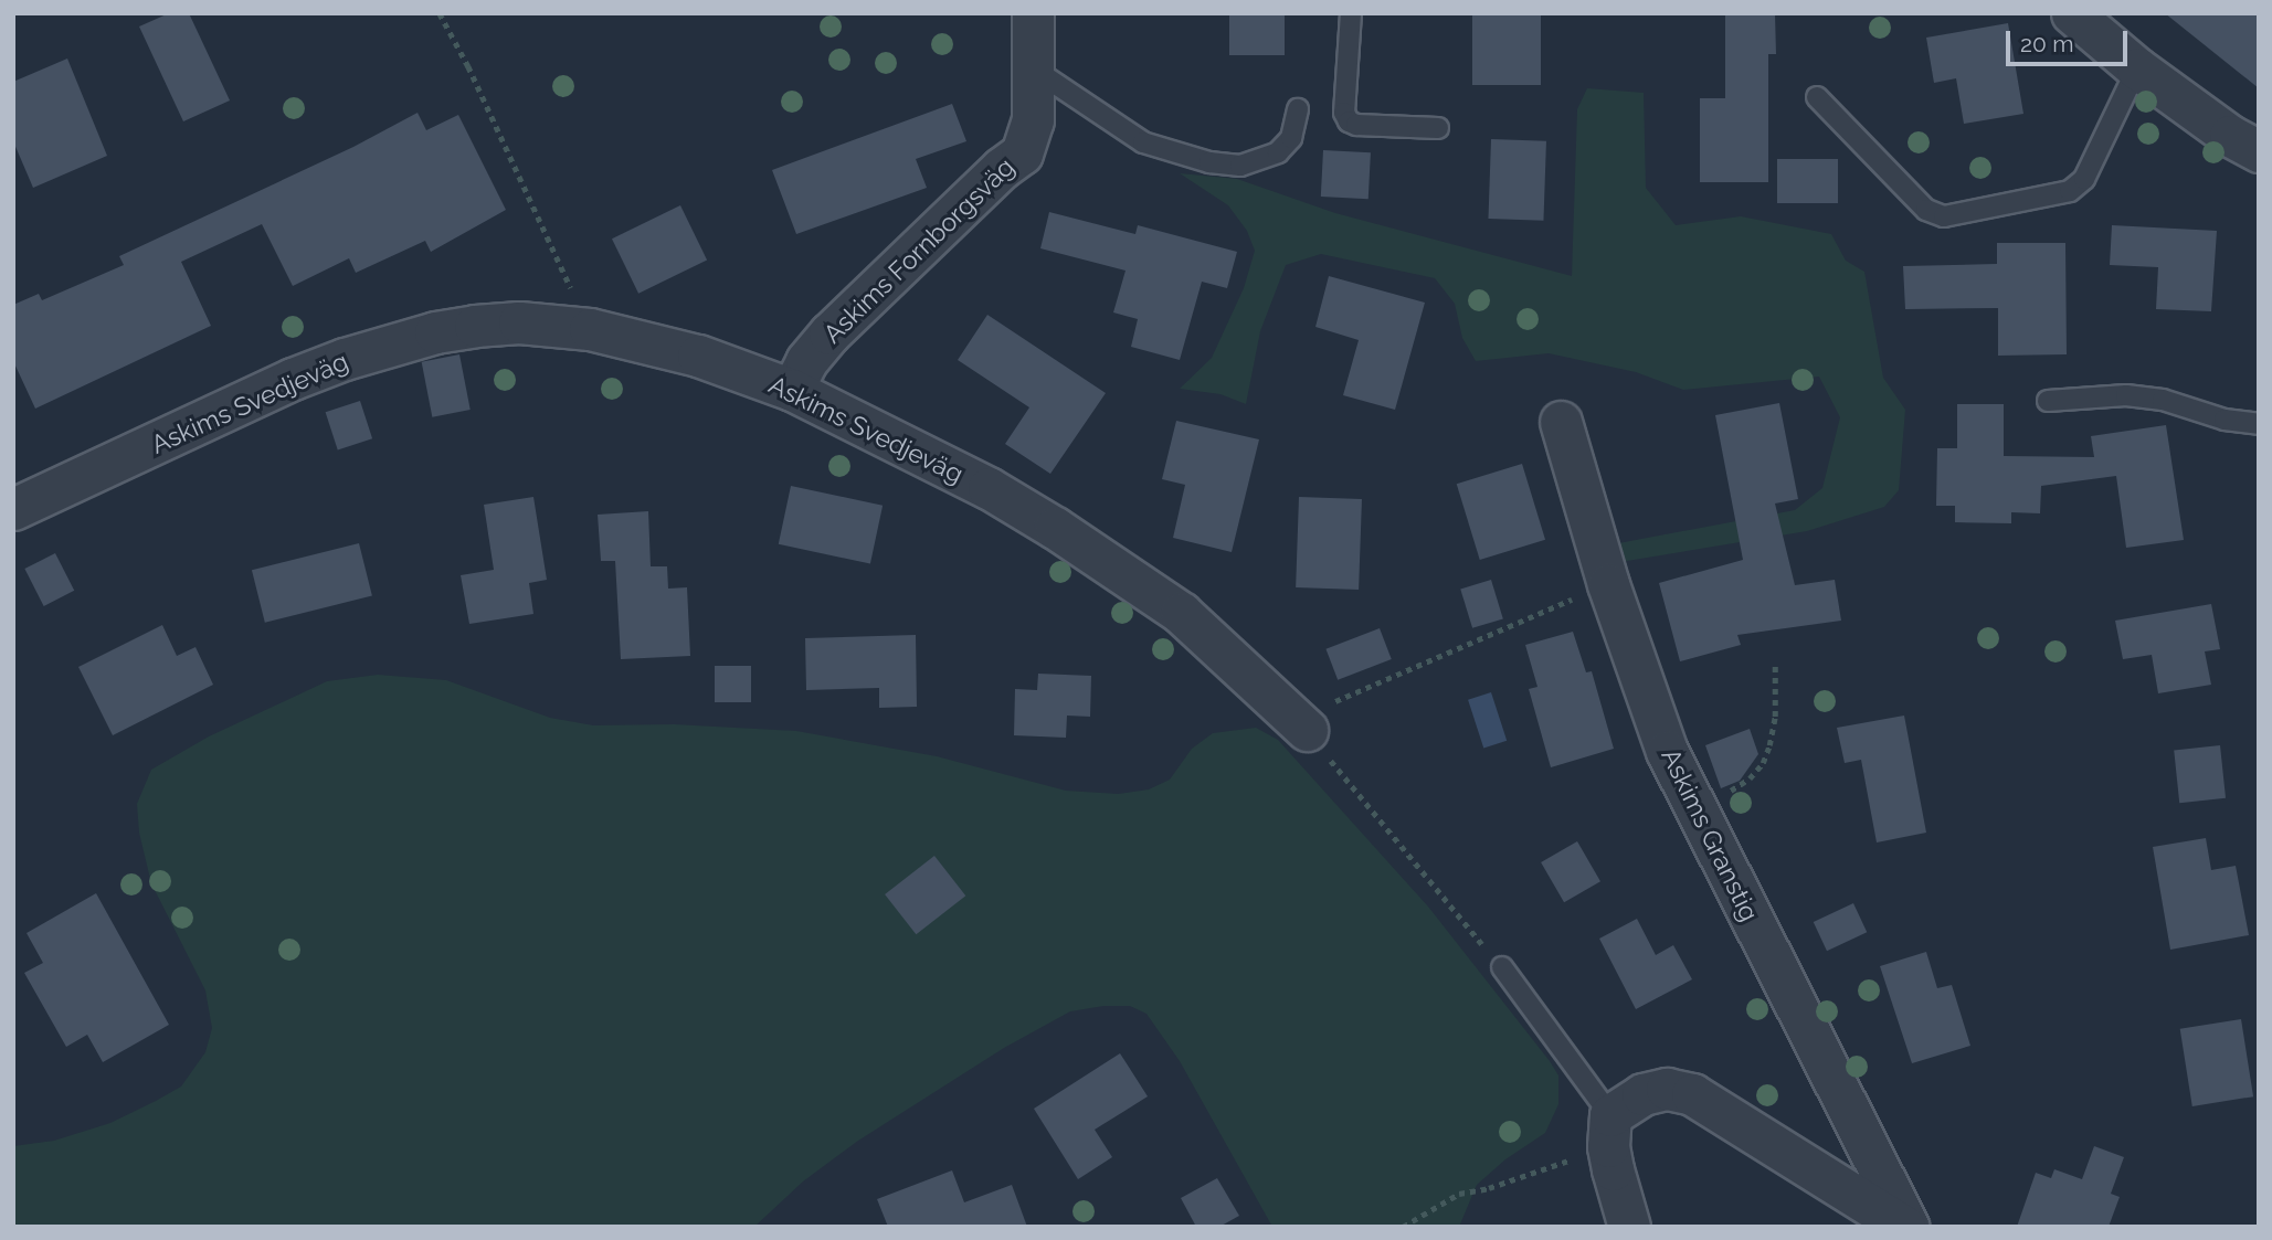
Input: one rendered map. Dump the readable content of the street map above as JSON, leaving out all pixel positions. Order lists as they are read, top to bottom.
{
  "streets": {
    "street": ["Askims Fornborgsväg", "Askims Svedjeväg", "Askims Granstig"]
  },
  "crossings": [
    ["Askims Fornborgsväg", "Askims Svedjeväg"]
  ],
  "scale_bar": "20 m"
}
